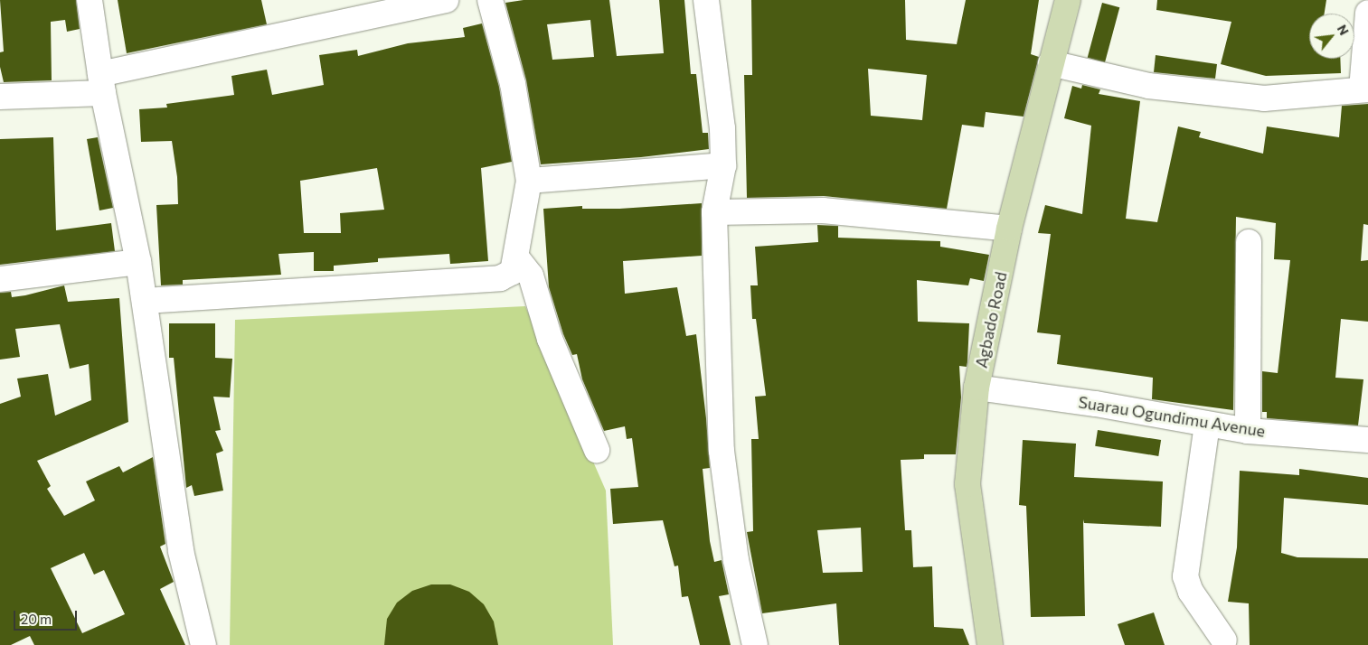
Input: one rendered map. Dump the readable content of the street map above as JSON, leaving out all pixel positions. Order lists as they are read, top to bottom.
{
  "streets": {
    "main road": ["Agbado Road"],
    "street": ["Suarau Ogundimu Avenue"]
  },
  "crossings": [
    ["Agbado Road", "Suarau Ogundimu Avenue"]
  ],
  "scale_bar": "20 m",
  "north": "top right"
}
